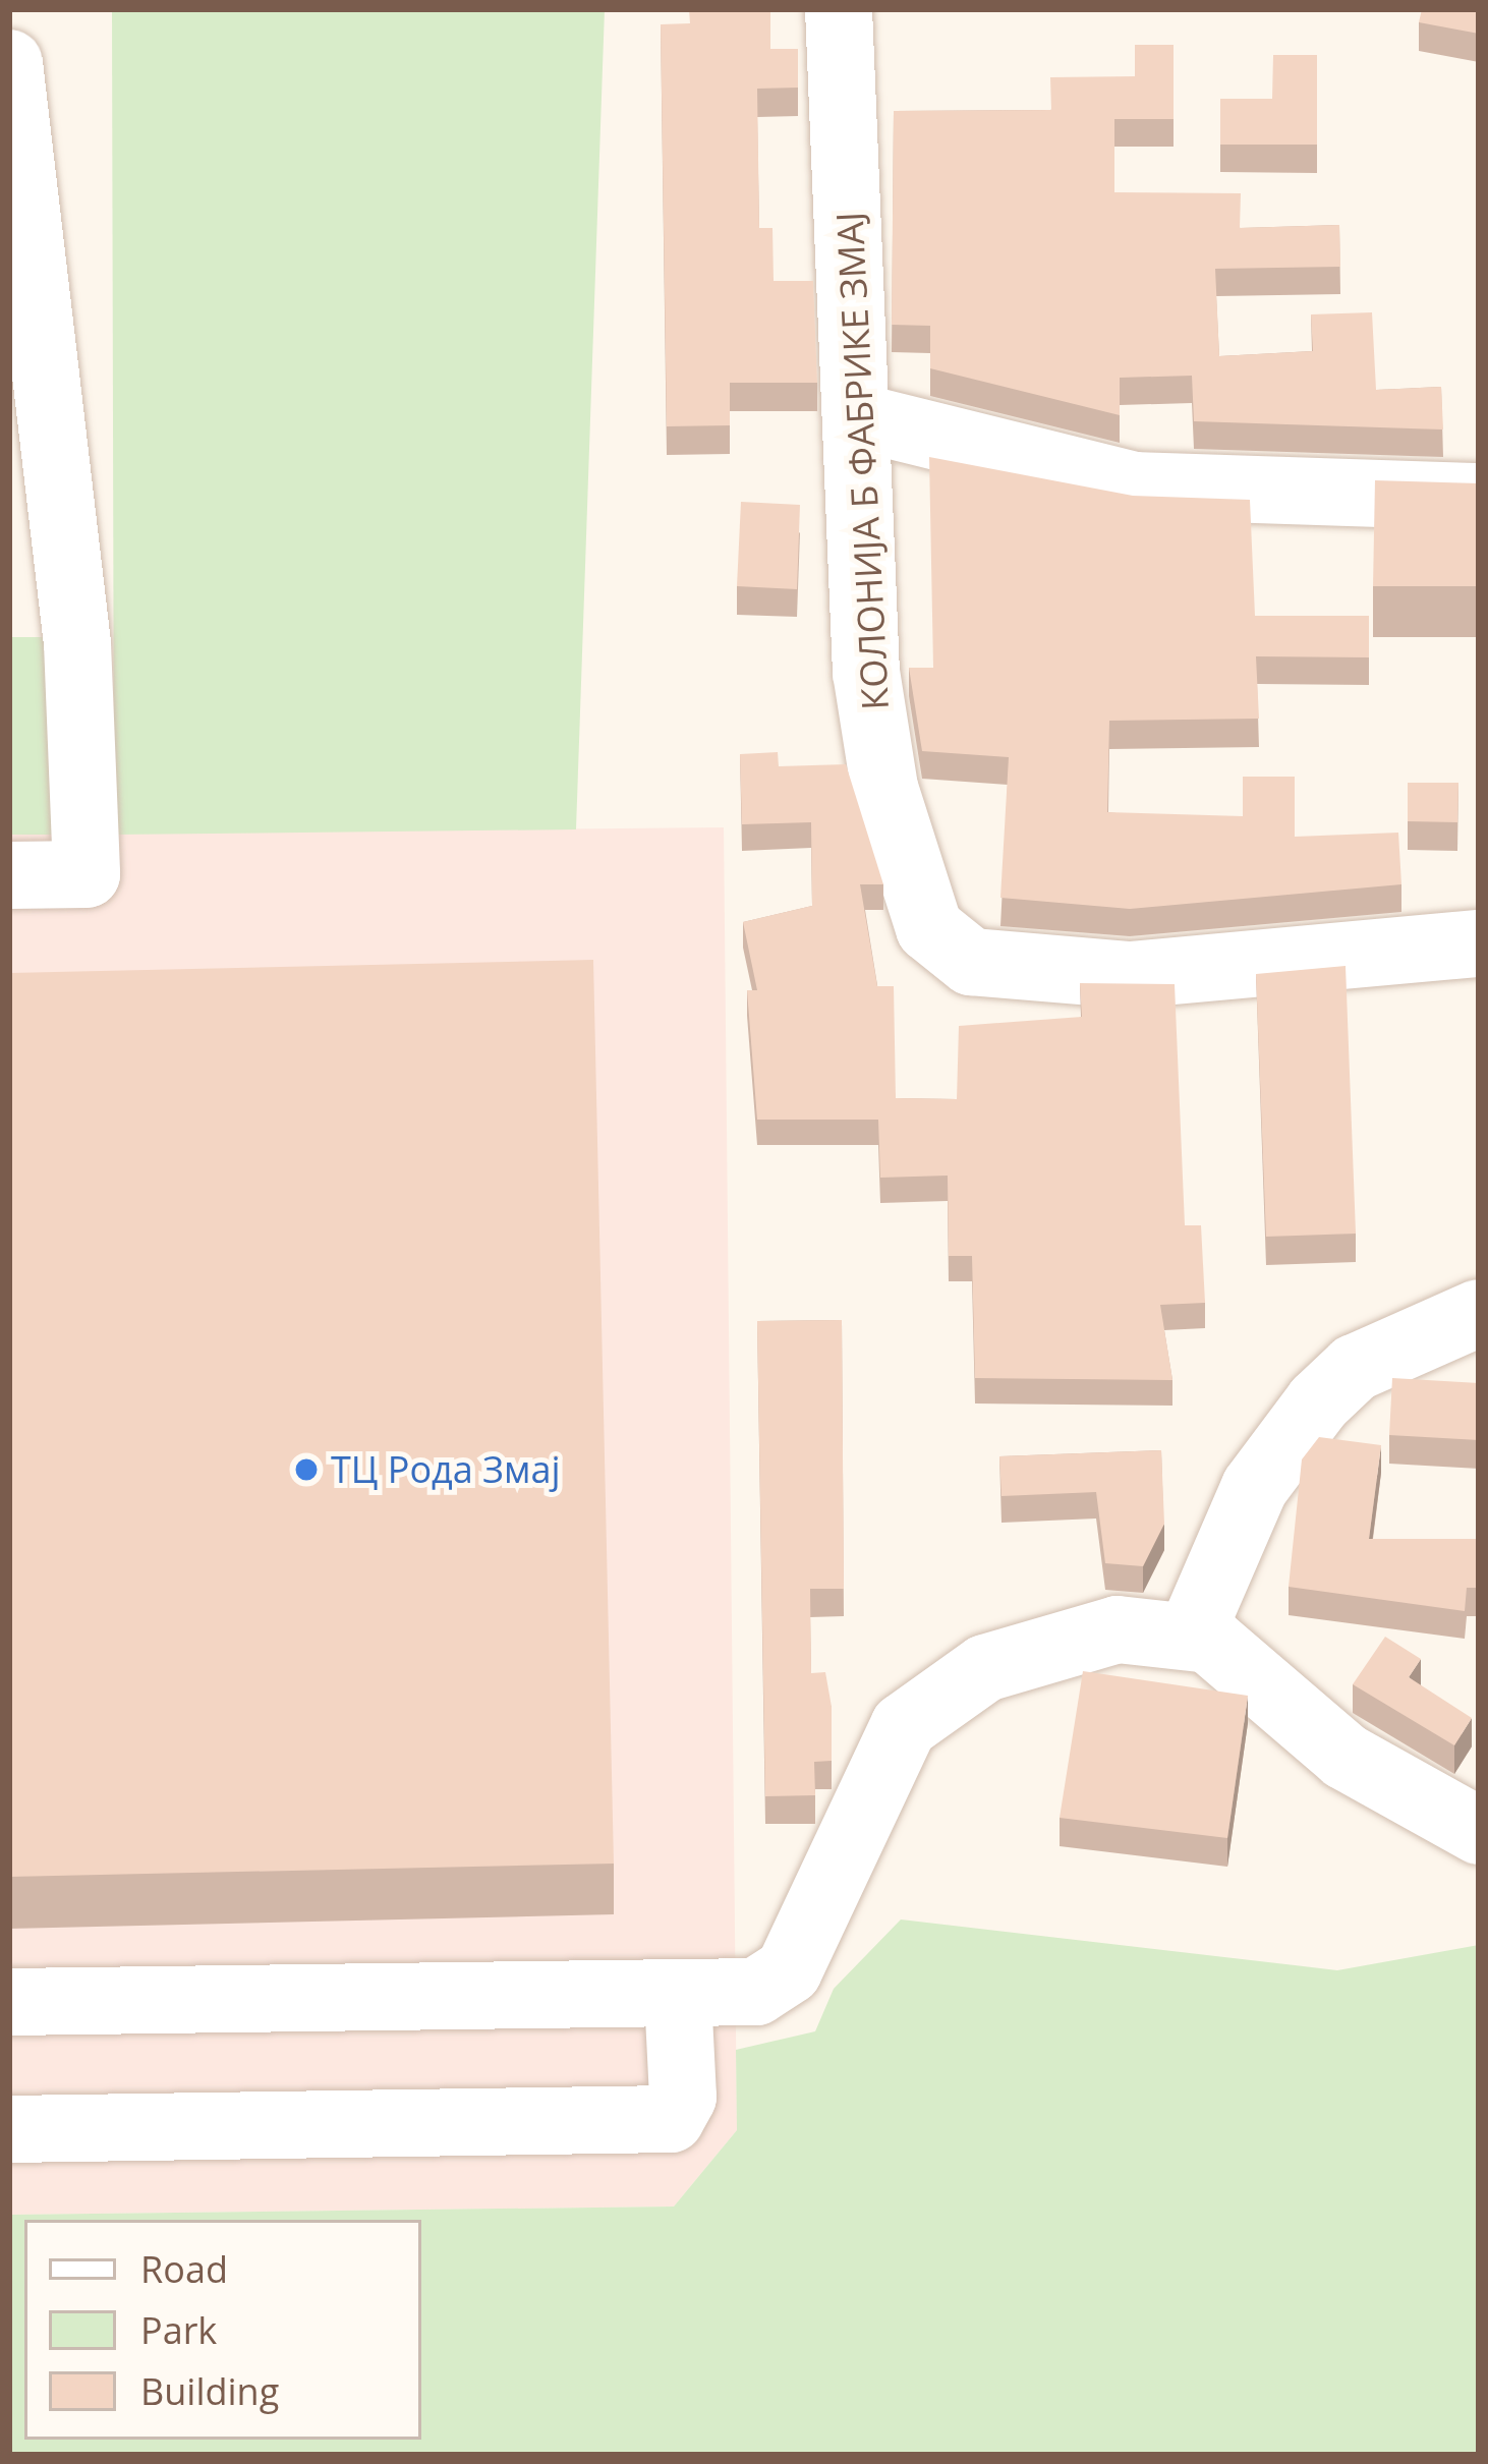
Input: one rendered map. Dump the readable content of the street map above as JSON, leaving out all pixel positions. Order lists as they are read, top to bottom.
{
  "streets": {
    "street": ["КОЛОНИЈА Б ФАБРИКЕ ЗМАЈ"]
  },
  "places": ["ТЦ Рода Змај"],
  "legend": ["Road", "Park", "Building"]
}
